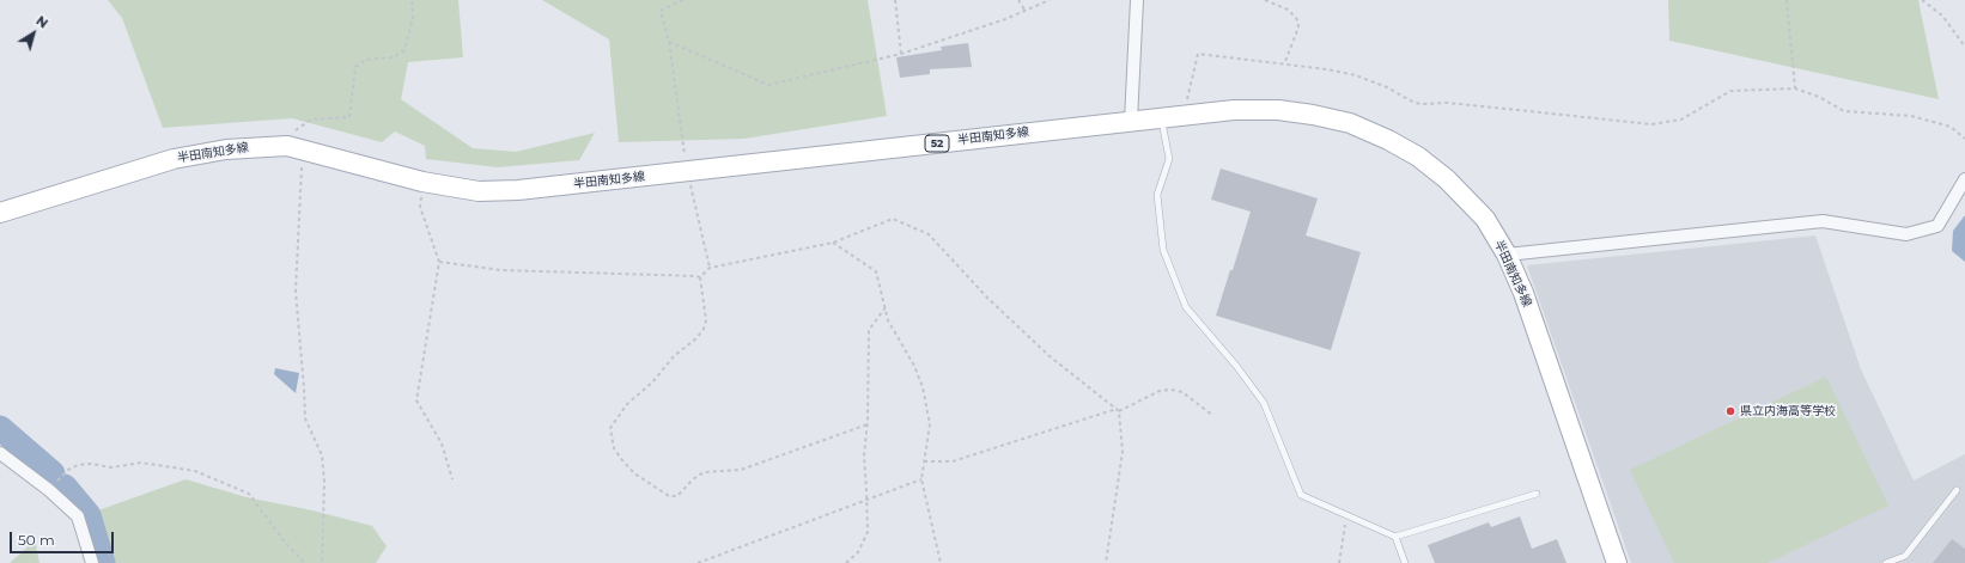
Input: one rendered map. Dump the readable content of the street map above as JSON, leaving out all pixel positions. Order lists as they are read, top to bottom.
{
  "streets": {
    "main road": ["半田南知多線", "52"]
  },
  "places": ["県立内海高等学校"],
  "scale_bar": "50 m",
  "north": "top right"
}
